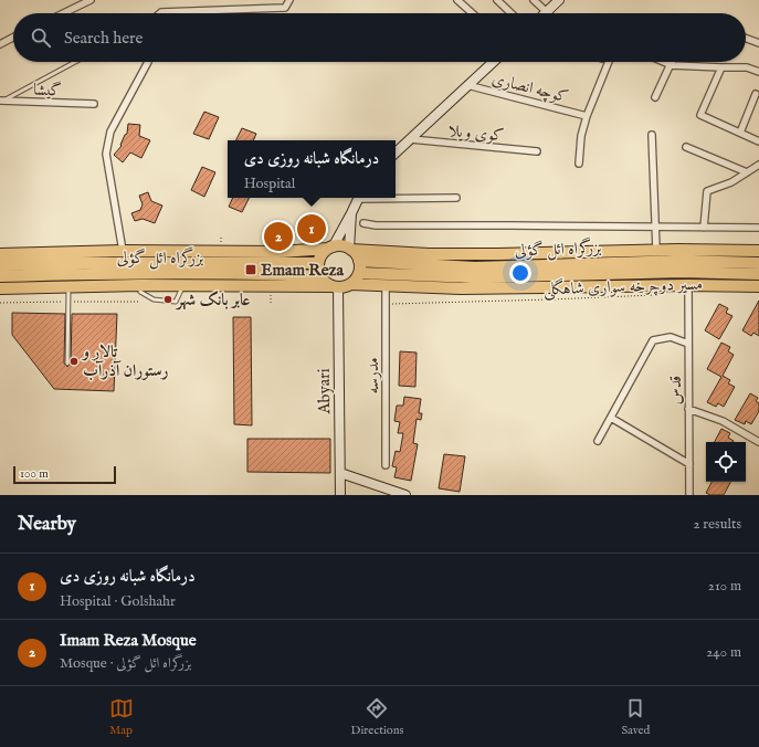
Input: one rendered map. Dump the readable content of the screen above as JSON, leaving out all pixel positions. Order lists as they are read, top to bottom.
{
  "streets": {
    "highway": ["بزرگراه ائل گؤلی"],
    "main road": ["Abyari"],
    "street": [
      "کوچه انصاری",
      "گیشا",
      "کوی ویلا",
      "مدرسه",
      "قدس"
    ],
    "path": ["مسیر دوچرخه سواری شاهگلی"]
  },
  "crossings": [
    ["بزرگراه ائل گؤلی", "Abyari"],
    ["مسیر دوچرخه سواری شاهگلی", "مدرسه"]
  ],
  "places": {
    "transit": ["Emam Reza"],
    "other": ["عابر بانک شهر", "تالار و رستوران آذرآب"]
  },
  "scale_bar": "100 m",
  "page": {
    "search": "Search here",
    "popup": ["درمانگاه شبانه روزی دی", "Hospital"],
    "pins": ["1", "2"],
    "scale": "100 m",
    "heading": ["Nearby", "2 results"],
    "list": [
      {
        "mark": "1",
        "name": "درمانگاه شبانه روزی دی",
        "note": "Hospital · Golshahr",
        "value": "210 m"
      },
      {
        "mark": "2",
        "name": "Imam Reza Mosque",
        "note": "Mosque · بزرگراه ائل گؤلی",
        "value": "240 m"
      }
    ],
    "nav": ["Map", "Directions", "Saved"]
  }
}
